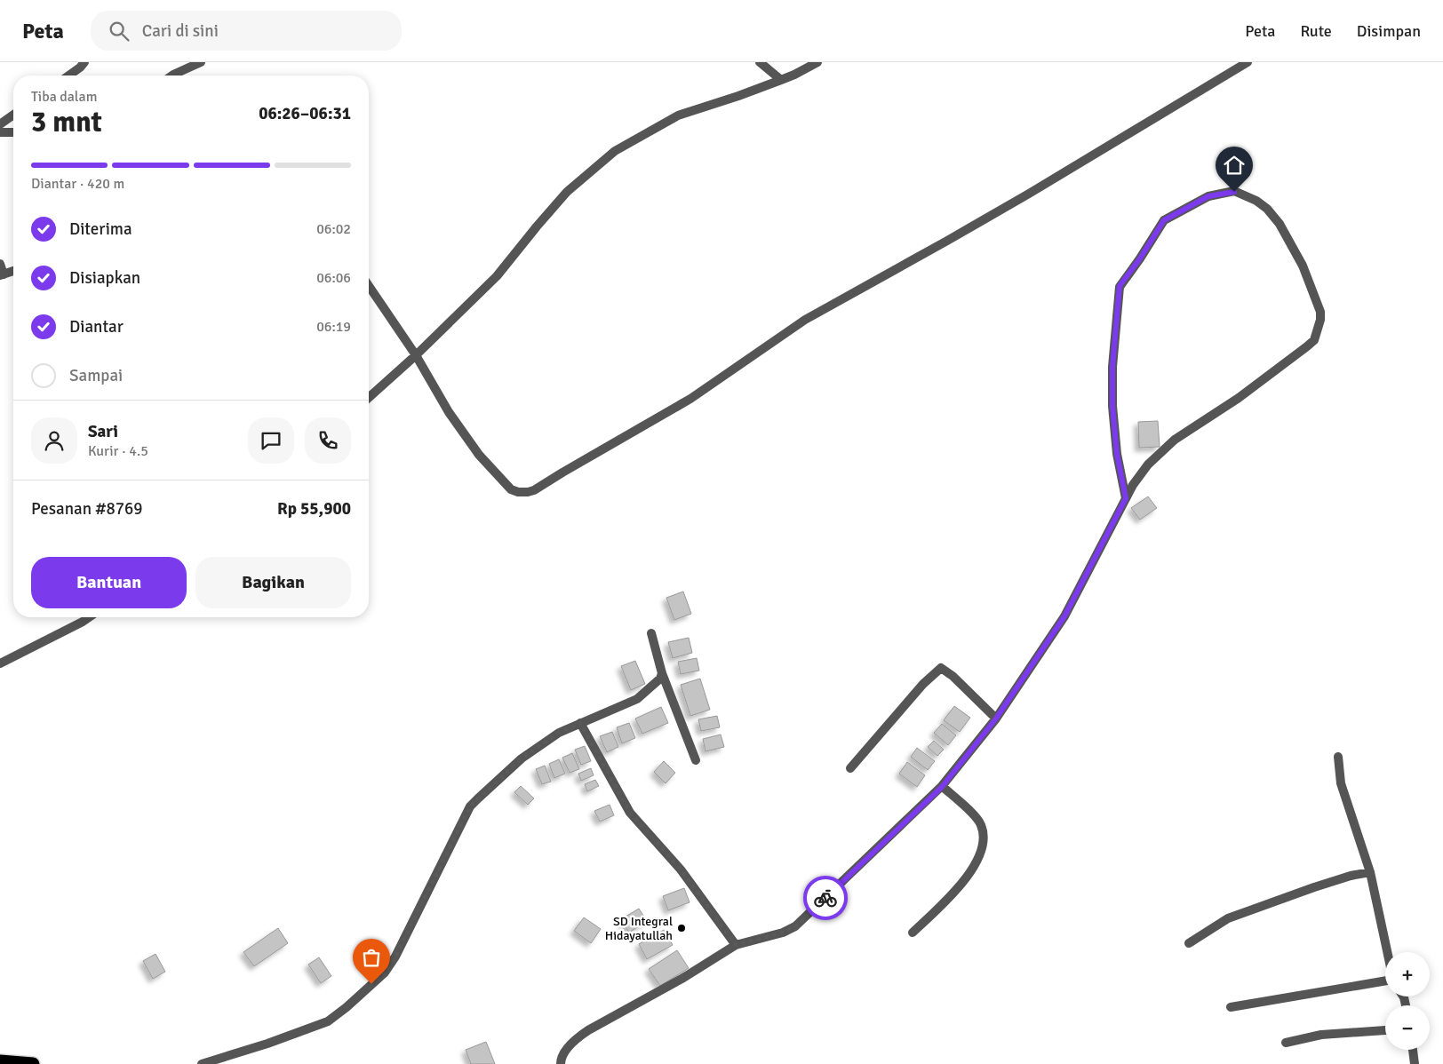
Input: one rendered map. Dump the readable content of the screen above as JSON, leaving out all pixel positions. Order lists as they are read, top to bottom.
{
  "places": ["SD Integral Hidayatullah"],
  "page": {
    "header": "Peta",
    "search": "Cari di sini",
    "nav": ["Peta", "Rute", "Disimpan"],
    "heading": ["3 mnt", "Tiba dalam", "06:26–06:31"],
    "panel": [
      "Sari",
      "Kurir · 4.5",
      "Pesanan #8769",
      "Rp 55,900"
    ],
    "bar": "Diantar · 420 m",
    "list": [
      ["Diterima", "06:02"],
      ["Disiapkan", "06:06"],
      ["Diantar", "06:19"],
      "Sampai"
    ],
    "buttons": ["Bantuan", "Bagikan"],
    "map_buttons": ["+", "−"]
  }
}
